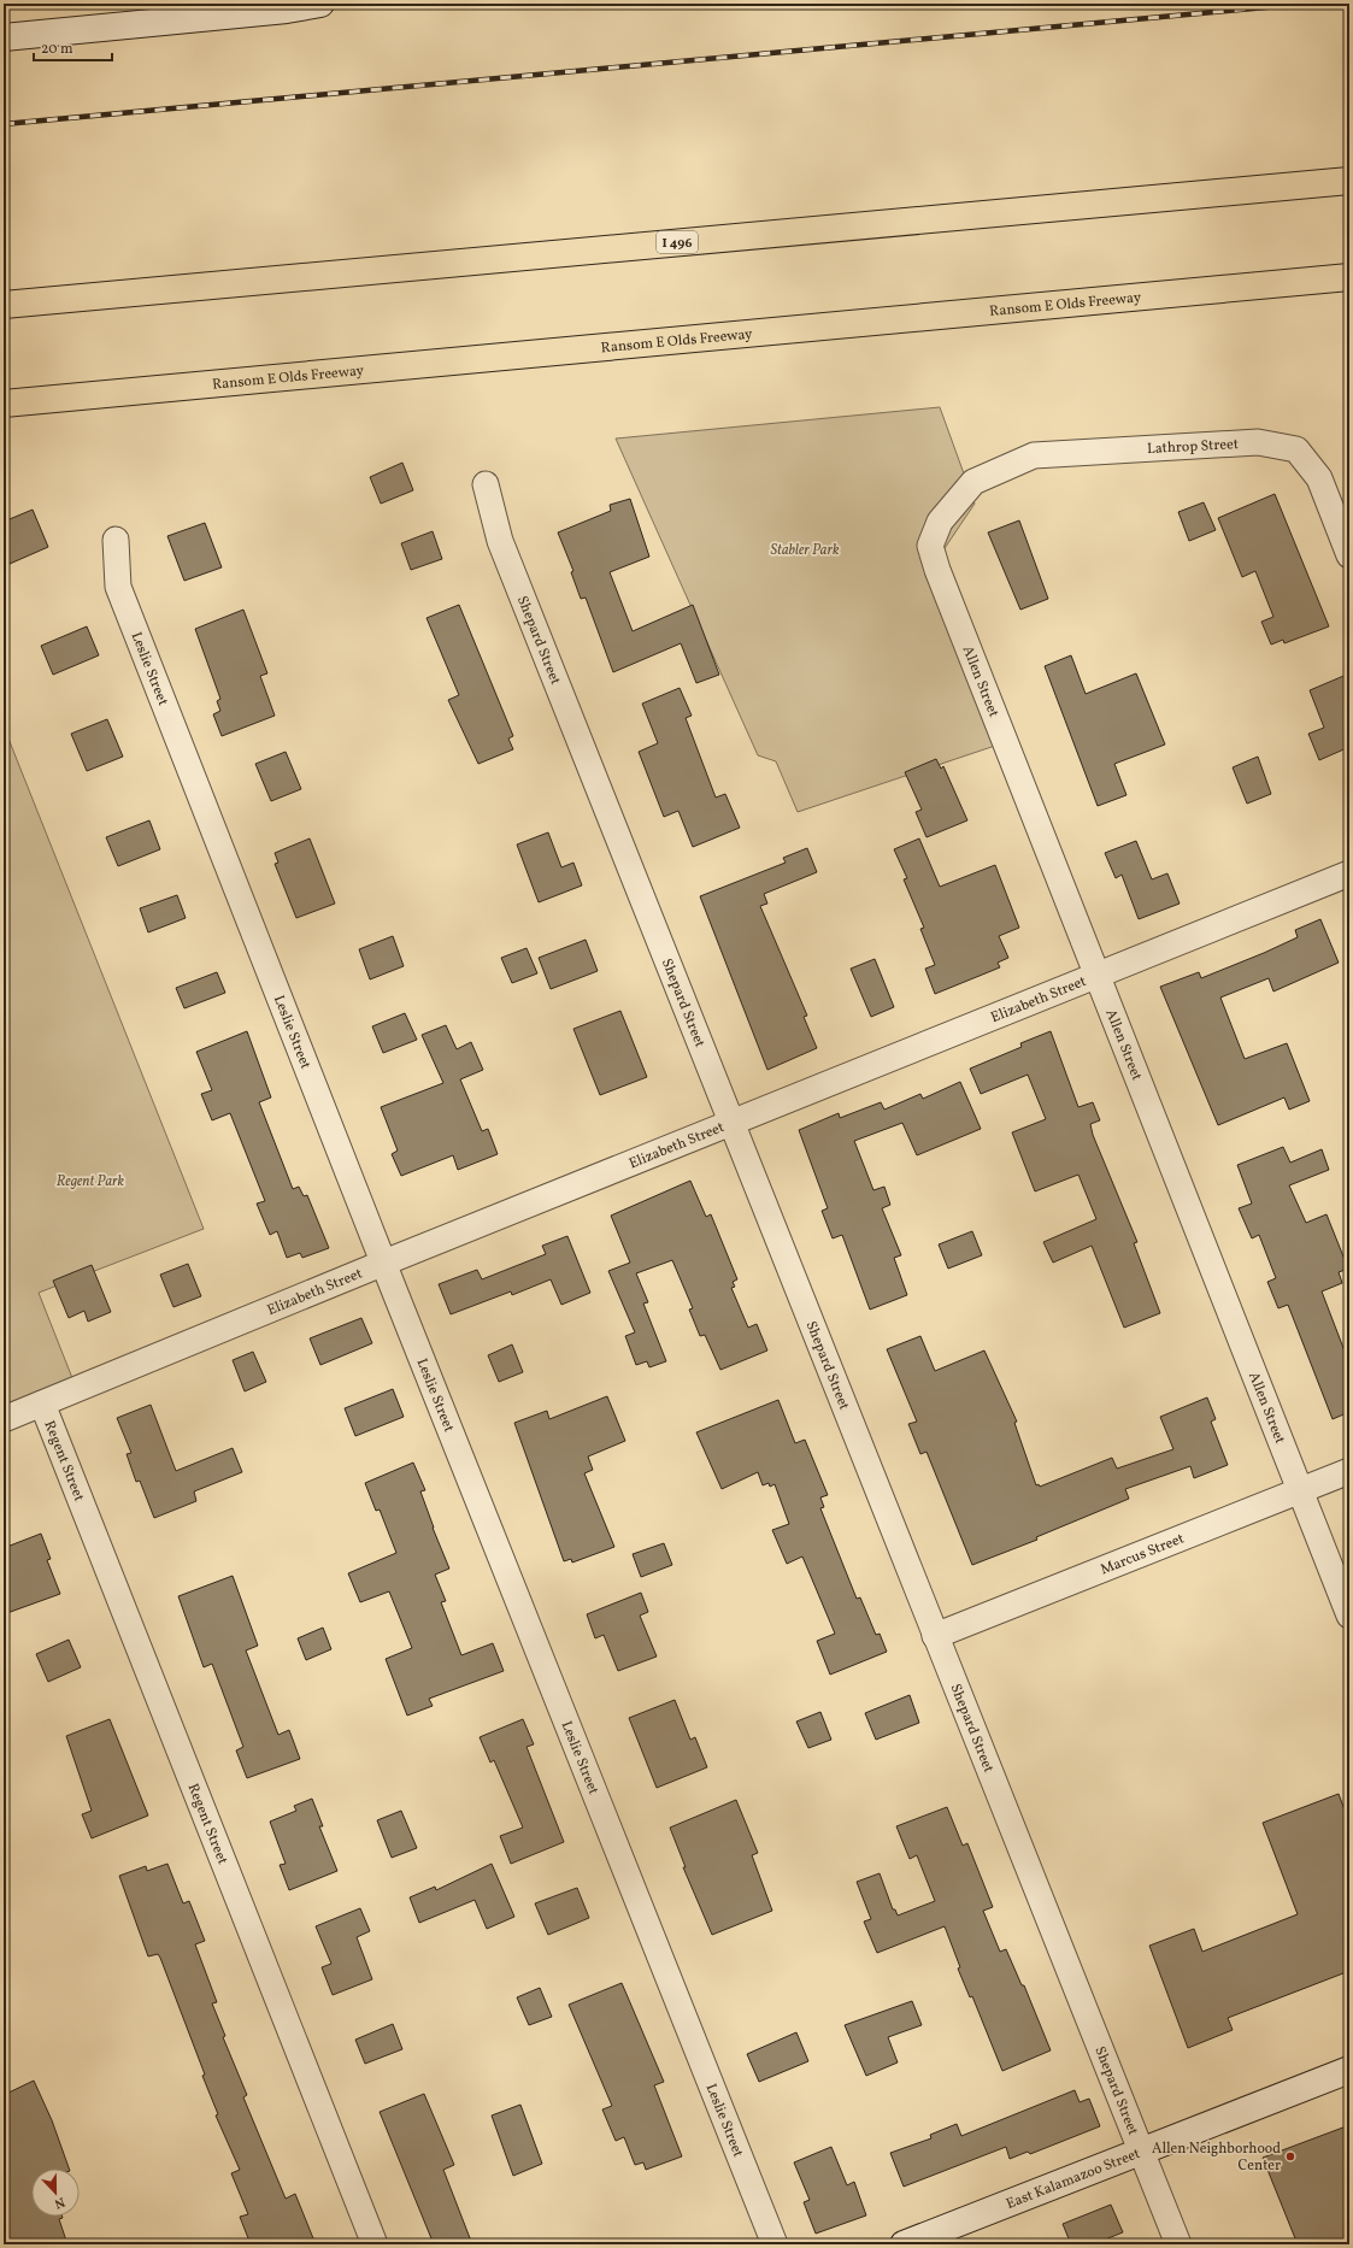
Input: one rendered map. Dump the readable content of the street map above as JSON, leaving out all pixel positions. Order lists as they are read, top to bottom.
{
  "streets": {
    "highway": ["I 496", "Ransom E Olds Freeway"],
    "street": [
      "Lathrop Street",
      "Shepard Street",
      "Leslie Street",
      "Allen Street",
      "Elizabeth Street",
      "Regent Street",
      "Marcus Street",
      "East Kalamazoo Street"
    ]
  },
  "crossings": [
    ["Lathrop Street", "Allen Street"],
    ["Shepard Street", "Elizabeth Street"],
    ["Shepard Street", "Marcus Street"],
    ["Shepard Street", "East Kalamazoo Street"],
    ["Leslie Street", "Elizabeth Street"],
    ["Allen Street", "Elizabeth Street"],
    ["Allen Street", "Marcus Street"],
    ["Elizabeth Street", "Regent Street"]
  ],
  "parks": ["Stabler Park", "Regent Park"],
  "places": ["Allen Neighborhood Center"],
  "scale_bar": "20 m",
  "north": "bottom"
}
